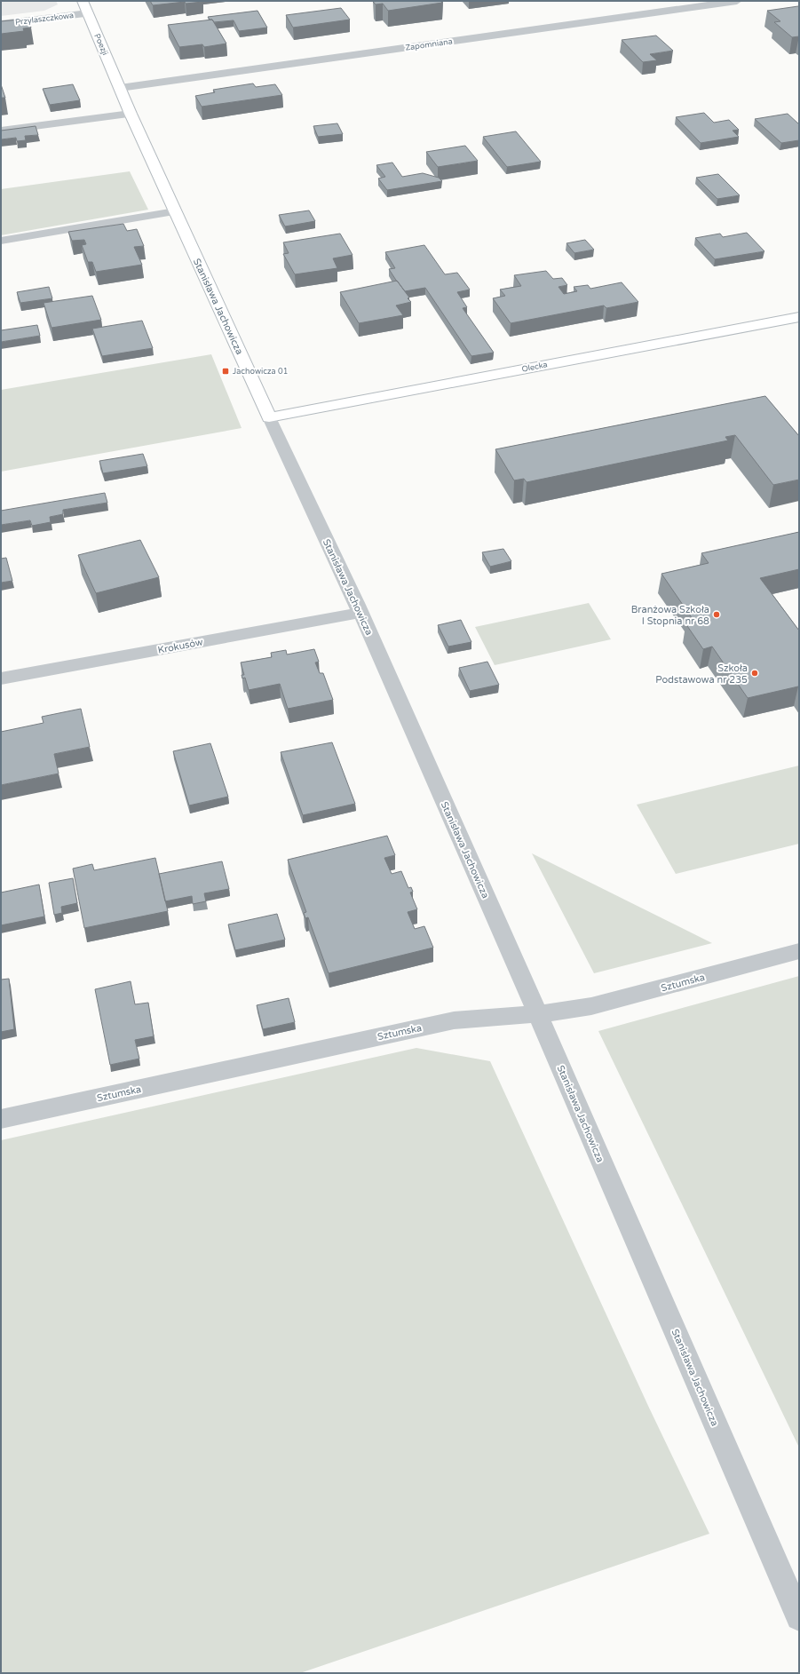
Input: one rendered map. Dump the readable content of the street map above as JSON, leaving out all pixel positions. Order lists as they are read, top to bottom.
{
  "streets": {
    "street": [
      "Przylaszczkowa",
      "Poezji",
      "Zapomniana",
      "Stanisława Jachowicza",
      "Olecka",
      "Krokusów",
      "Sztumska"
    ]
  },
  "crossings": [
    ["Przylaszczkowa", "Poezji"],
    ["Poezji", "Zapomniana"],
    ["Poezji", "Stanisława Jachowicza"],
    ["Zapomniana", "Stanisława Jachowicza"],
    ["Stanisława Jachowicza", "Olecka"],
    ["Stanisława Jachowicza", "Krokusów"],
    ["Stanisława Jachowicza", "Sztumska"]
  ],
  "places": {
    "transit": ["Jachowicza 01"],
    "other": ["Branżowa Szkoła I Stopnia nr 68", "Szkoła Podstawowa nr 235"]
  }
}
